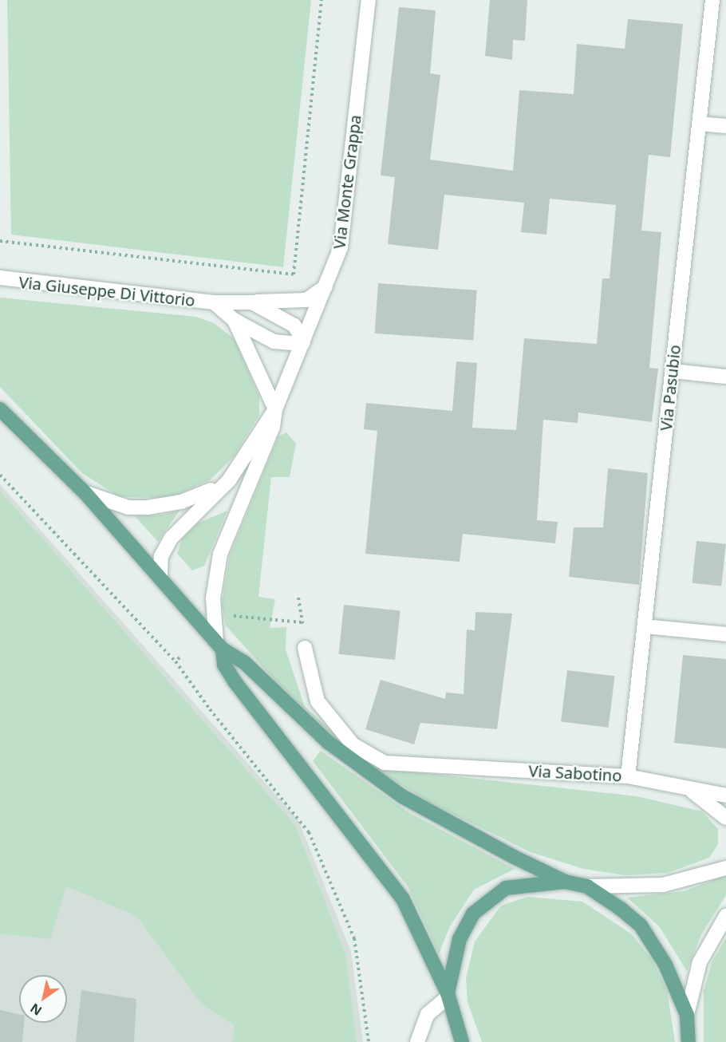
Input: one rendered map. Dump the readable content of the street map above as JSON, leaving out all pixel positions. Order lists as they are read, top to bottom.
{
  "streets": {
    "street": [
      "Via Monte Grappa",
      "Via Giuseppe Di Vittorio",
      "Via Pasubio",
      "Via Sabotino"
    ]
  },
  "crossings": [
    ["Via Monte Grappa", "Via Giuseppe Di Vittorio"],
    ["Via Pasubio", "Via Sabotino"]
  ],
  "north": "bottom left"
}
